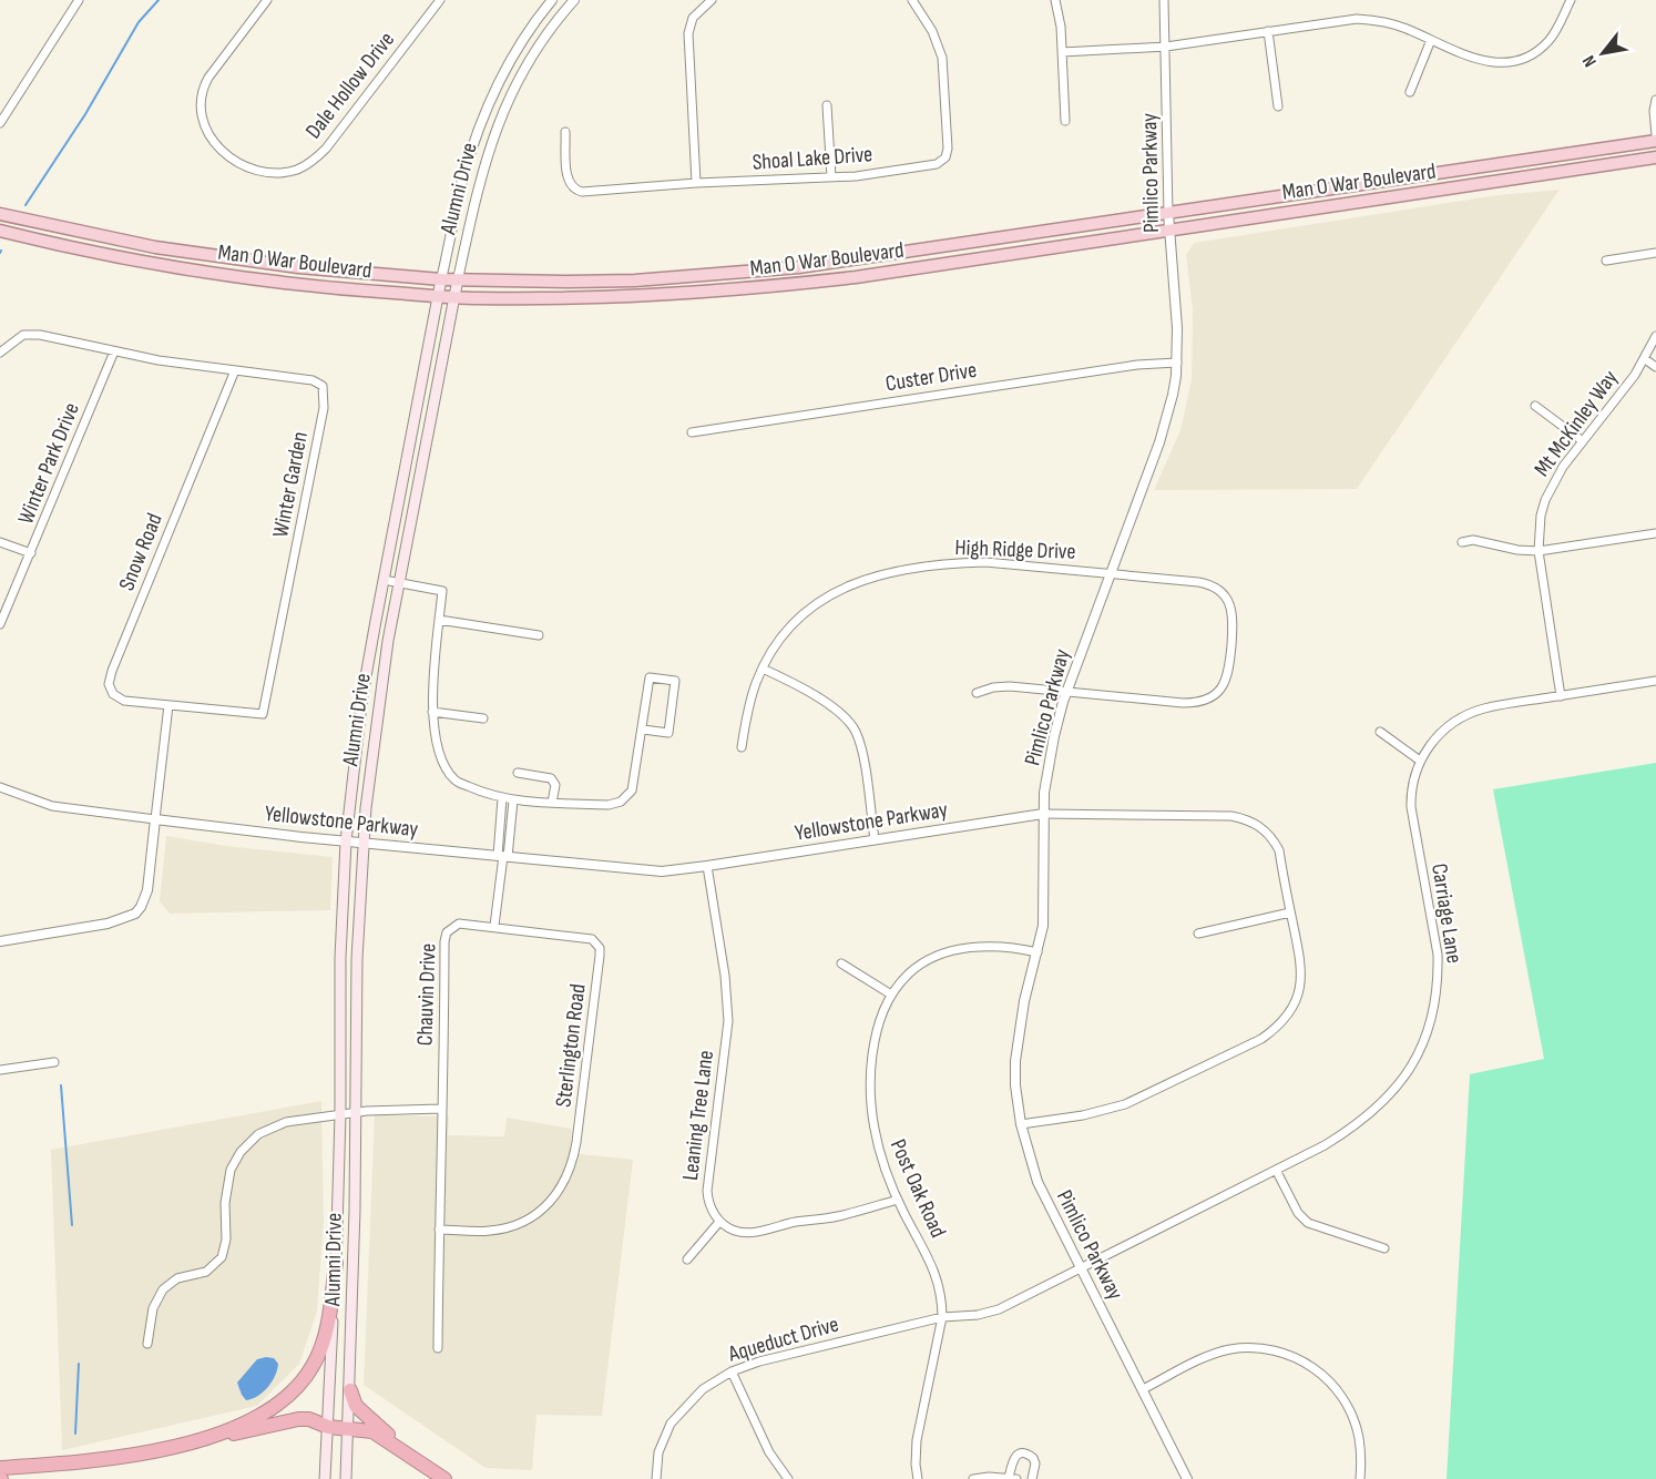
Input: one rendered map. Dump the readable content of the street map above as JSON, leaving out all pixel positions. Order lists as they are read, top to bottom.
{
  "streets": {
    "main road": ["Man O War Boulevard", "Alumni Drive"],
    "street": [
      "Dale Hollow Drive",
      "Shoal Lake Drive",
      "Pimlico Parkway",
      "Custer Drive",
      "Mt McKinley Way",
      "Winter Park Drive",
      "Winter Garden",
      "High Ridge Drive",
      "Snow Road",
      "Yellowstone Parkway",
      "Carriage Lane",
      "Chauvin Drive",
      "Sterlington Road",
      "Leaning Tree Lane",
      "Post Oak Road",
      "Aqueduct Drive"
    ]
  },
  "crossings": [
    ["Pimlico Parkway", "Man O War Boulevard"],
    ["Pimlico Parkway", "Custer Drive"],
    ["Pimlico Parkway", "High Ridge Drive"],
    ["Pimlico Parkway", "Yellowstone Parkway"],
    ["Pimlico Parkway", "Carriage Lane"],
    ["Pimlico Parkway", "Post Oak Road"],
    ["Man O War Boulevard", "Alumni Drive"],
    ["Alumni Drive", "Yellowstone Parkway"],
    ["Mt McKinley Way", "Carriage Lane"],
    ["Winter Park Drive", "Winter Garden"],
    ["Winter Garden", "Snow Road"],
    ["Yellowstone Parkway", "Leaning Tree Lane"],
    ["Carriage Lane", "Post Oak Road"],
    ["Carriage Lane", "Aqueduct Drive"],
    ["Chauvin Drive", "Sterlington Road"],
    ["Post Oak Road", "Aqueduct Drive"]
  ],
  "north": "bottom left"
}
